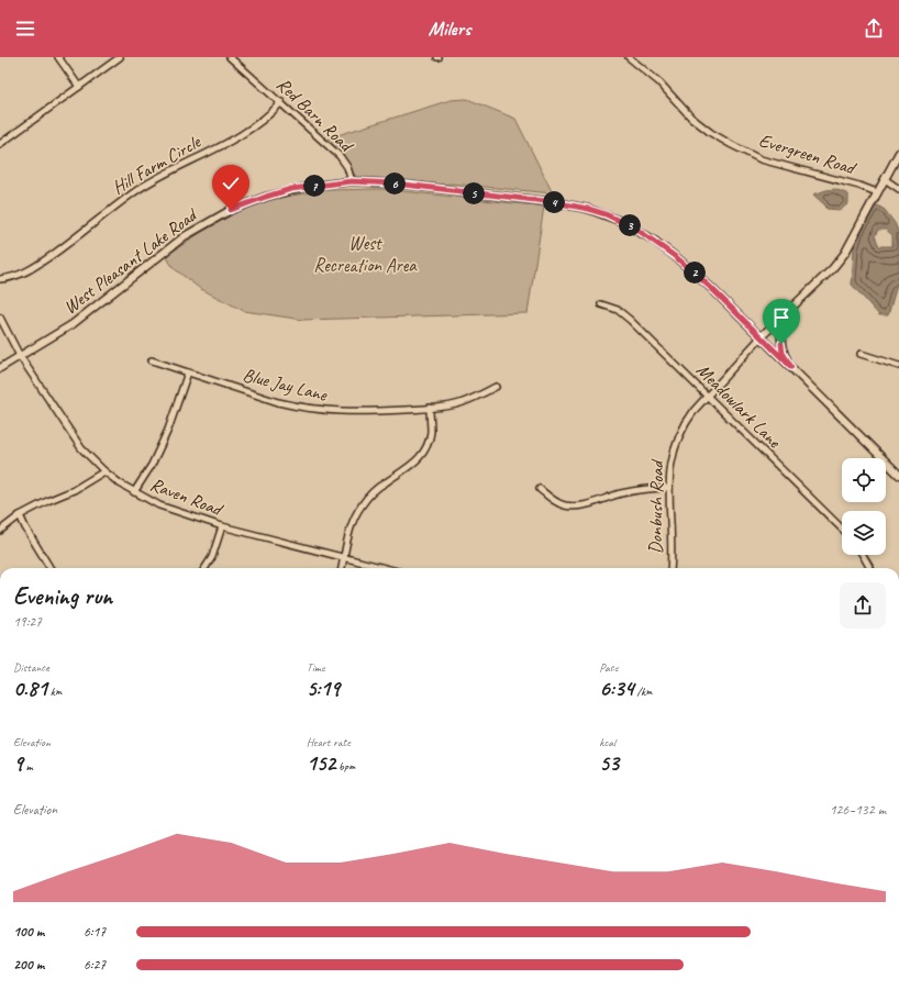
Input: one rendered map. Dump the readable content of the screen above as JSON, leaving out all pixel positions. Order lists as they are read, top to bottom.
{
  "streets": {
    "street": [
      "Red Barn Road",
      "Evergreen Road",
      "Hill Farm Circle",
      "West Pleasant Lake Road",
      "Blue Jay Lane",
      "Meadowlark Lane",
      "Raven Road",
      "Donbush Road"
    ]
  },
  "crossings": [
    ["Red Barn Road", "Hill Farm Circle"],
    ["Red Barn Road", "West Pleasant Lake Road"],
    ["West Pleasant Lake Road", "Raven Road"],
    ["West Pleasant Lake Road", "Donbush Road"],
    ["Meadowlark Lane", "Donbush Road"]
  ],
  "parks": ["West Recreation Area"],
  "page": {
    "header": "Milers",
    "pins": [
      "6",
      "7",
      "5",
      "4",
      "3",
      "2"
    ],
    "heading": ["Evening run", "19:27"],
    "stats": [
      ["Distance", "0.81 km"],
      ["Time", "5:19"],
      ["Pace", "6:34 /km"],
      ["Elevation", "9 m"],
      ["Heart rate", "152 bpm"],
      ["kcal", "53"]
    ],
    "chart": ["Elevation", "126–132 m"],
    "list": [
      {
        "name": "100 m",
        "note": "6:17"
      },
      {
        "name": "200 m",
        "note": "6:27"
      }
    ]
  }
}
